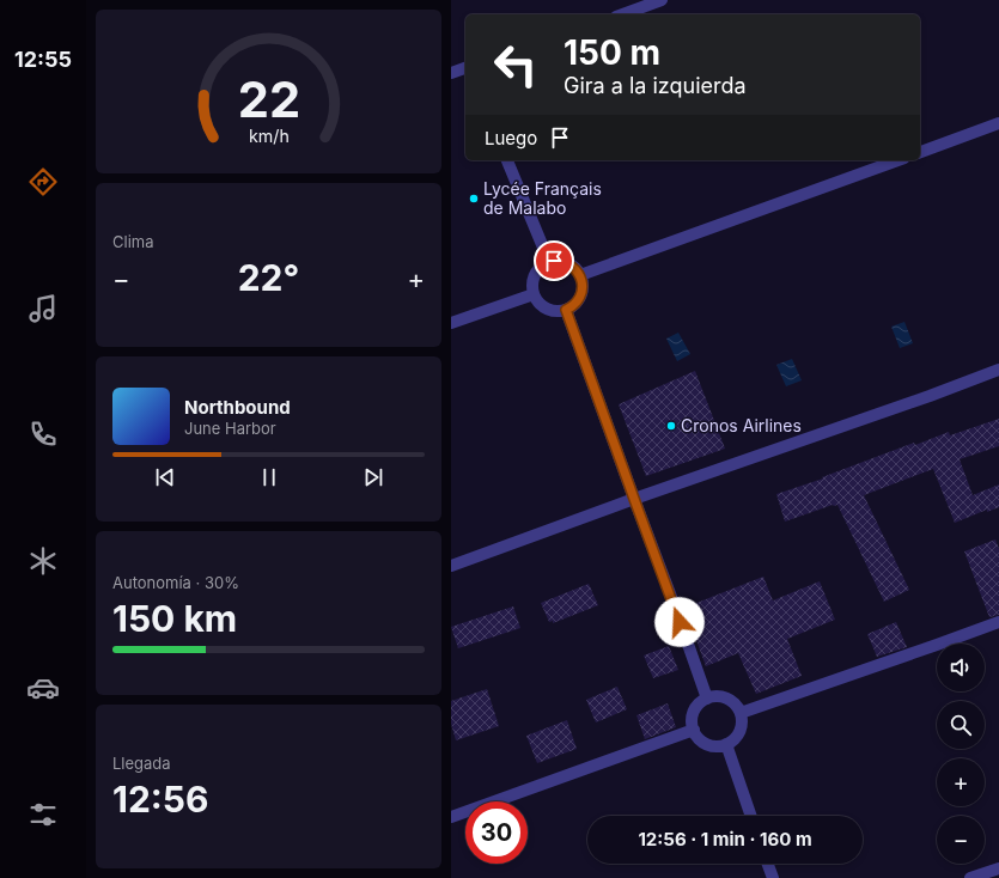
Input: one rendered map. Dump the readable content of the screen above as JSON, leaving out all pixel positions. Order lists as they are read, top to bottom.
{
  "places": ["Lycée Français de Malabo", "Cronos Airlines"],
  "page": {
    "tabs": "12:55",
    "turn": ["150 m", "Gira a la izquierda"],
    "then": "Luego",
    "tile": [
      "Clima",
      ["Autonomía · 30%", "150 km"],
      ["Llegada", "12:56"]
    ],
    "heat": ["−", "22°", "+"],
    "song": ["Northbound", "June Harbor"],
    "map_buttons": ["+", "−"],
    "limit": "30",
    "trip": "12:56 · 1 min · 160 m",
    "gauge": ["22", "km/h"]
  }
}
